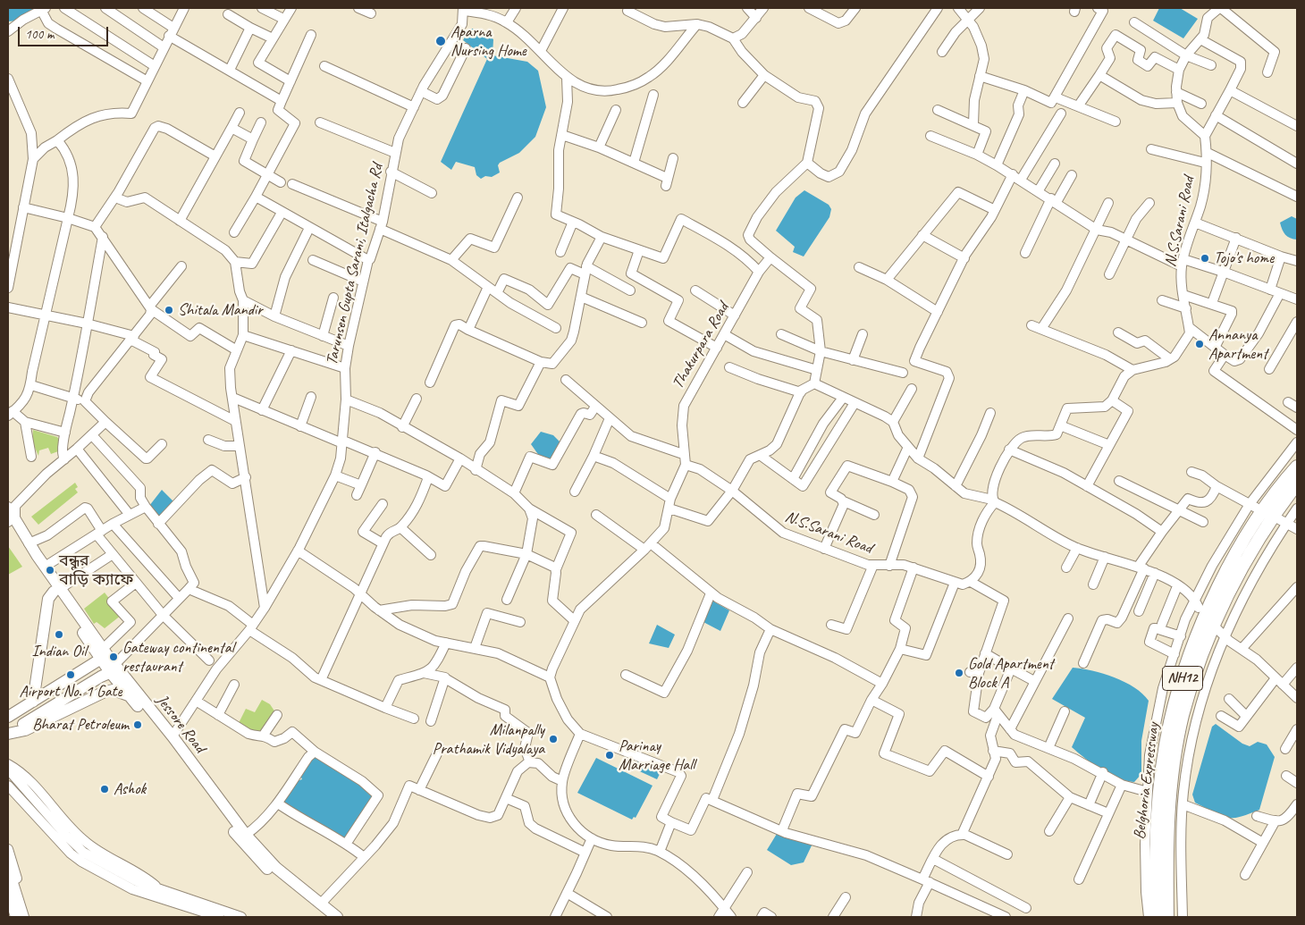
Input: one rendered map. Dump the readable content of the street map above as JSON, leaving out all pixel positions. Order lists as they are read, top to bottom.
{
  "streets": {
    "highway": ["NH12", "Belghoria Expressway"],
    "main road": ["Jessore Road"],
    "street": ["N.S.Sarani Road", "Tarunsen Gupta Sarani, Italgacha Rd", "Thakurpara Road"]
  },
  "crossings": [
    ["N.S.Sarani Road", "Thakurpara Road"],
    ["Tarunsen Gupta Sarani, Italgacha Rd", "Jessore Road"]
  ],
  "places": [
    "Aparna Nursing Home",
    "Tojo's home",
    "Shitala Mandir",
    "Annanya Apartment",
    "বন্ধুর বাড়ি ক্যাফে",
    "Indian Oil",
    "Gateway continental restaurant",
    "Gold Apartment Block A",
    "Airport No. 1 Gate",
    "Bharat Petroleum",
    "Milanpally Prathamik Vidyalaya",
    "Parinay Marriage Hall",
    "Ashok"
  ],
  "scale_bar": "100 m"
}
